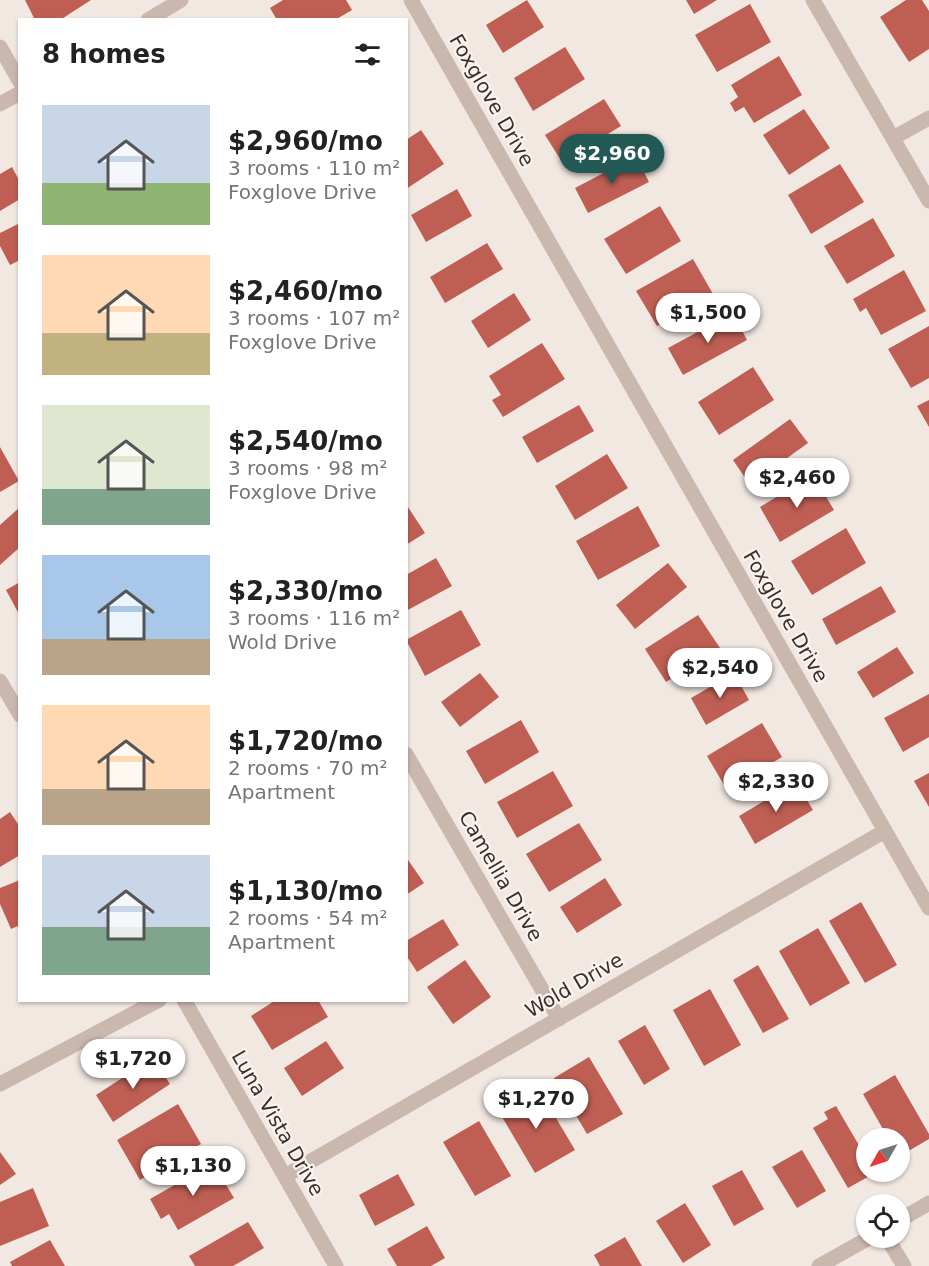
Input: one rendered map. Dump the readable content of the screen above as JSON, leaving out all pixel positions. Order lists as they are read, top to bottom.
{
  "streets": {
    "street": [
      "Foxglove Drive",
      "Camellia Drive",
      "Wold Drive",
      "Luna Vista Drive"
    ]
  },
  "crossings": [
    ["Foxglove Drive", "Wold Drive"],
    ["Camellia Drive", "Wold Drive"],
    ["Wold Drive", "Luna Vista Drive"]
  ],
  "north": "bottom left",
  "page": {
    "heading": "8 homes",
    "list": [
      {
        "name": "$2,960/mo",
        "note": "3 rooms · 110 m² · Foxglove Drive"
      },
      {
        "name": "$2,460/mo",
        "note": "3 rooms · 107 m² · Foxglove Drive"
      },
      {
        "name": "$2,540/mo",
        "note": "3 rooms · 98 m² · Foxglove Drive"
      },
      {
        "name": "$2,330/mo",
        "note": "3 rooms · 116 m² · Wold Drive"
      },
      {
        "name": "$1,720/mo",
        "note": "2 rooms · 70 m² · Apartment"
      },
      {
        "name": "$1,130/mo",
        "note": "2 rooms · 54 m² · Apartment"
      }
    ],
    "price": [
      "$2,960",
      "$1,500",
      "$2,460",
      "$2,540",
      "$2,330",
      "$1,720",
      "$1,270",
      "$1,130"
    ]
  }
}
